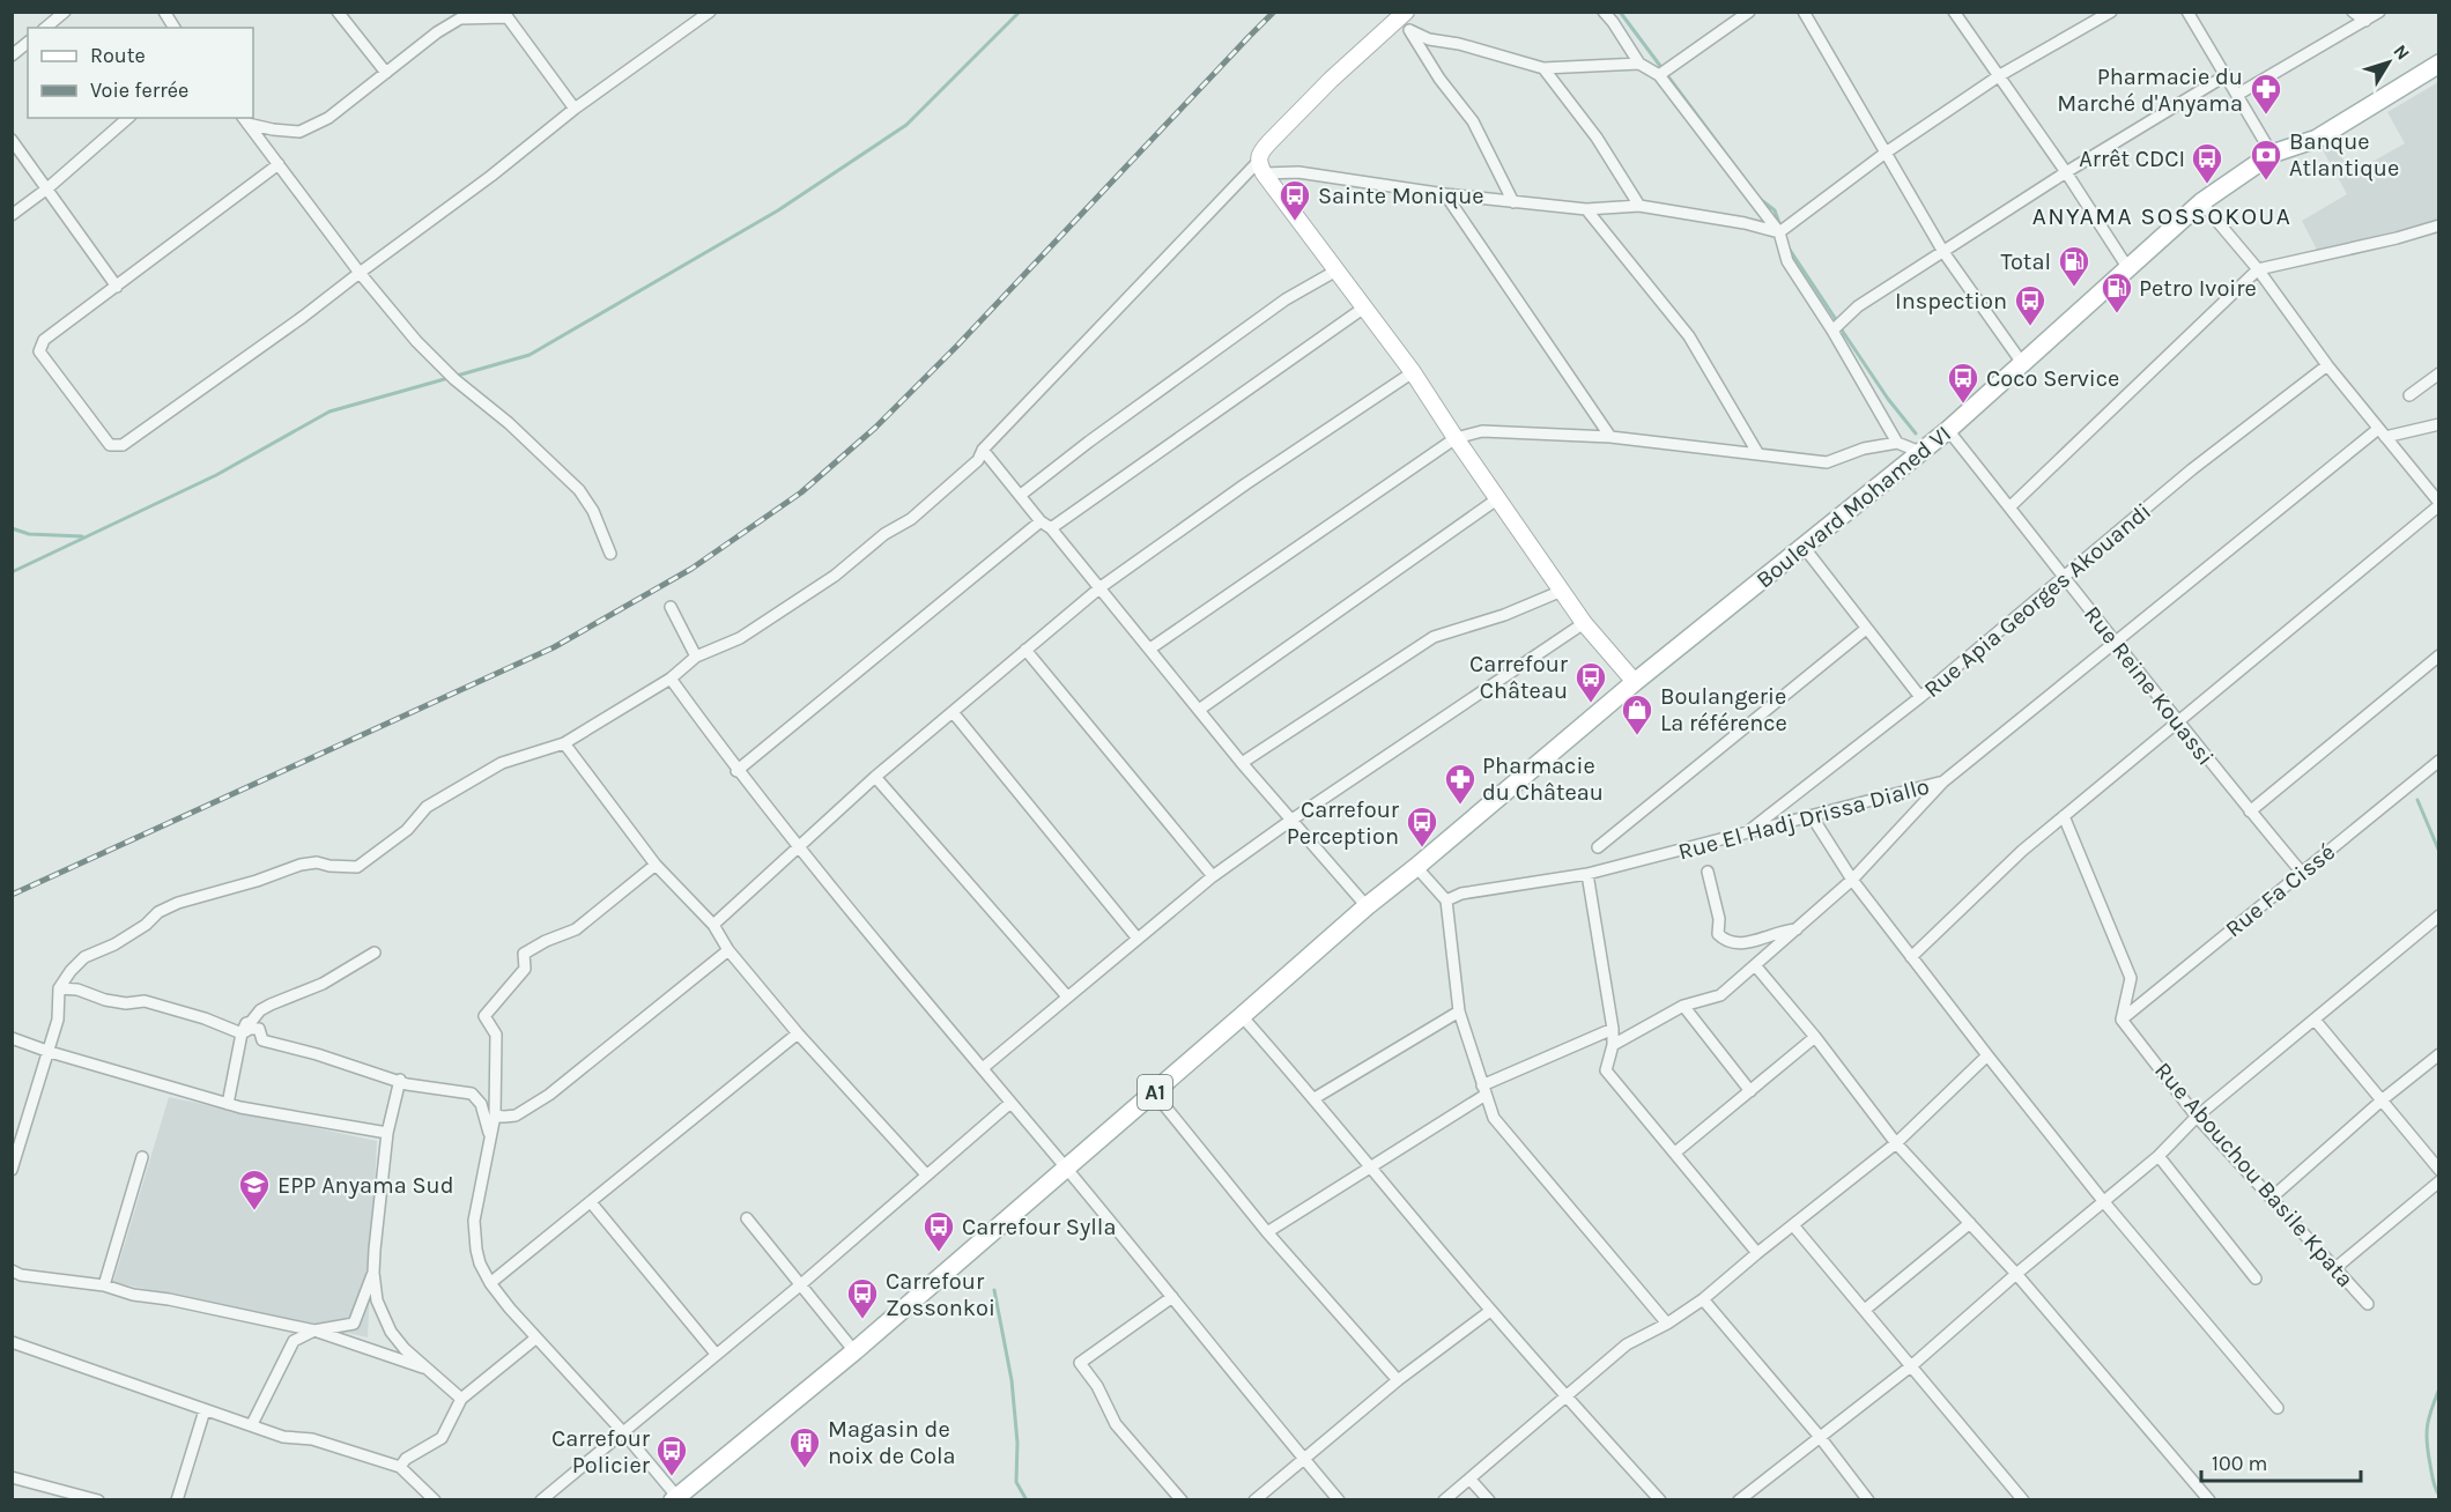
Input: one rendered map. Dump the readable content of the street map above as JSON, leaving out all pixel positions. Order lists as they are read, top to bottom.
{
  "streets": {
    "main road": ["Boulevard Mohamed VI", "A1"],
    "street": [
      "Rue Apia Georges Akouandi",
      "Rue Reine Kouassi",
      "Rue El Hadj Drissa Diallo",
      "Rue Fa Cissé",
      "Rue Abouchou Basile Kpata"
    ]
  },
  "crossings": [
    ["Boulevard Mohamed VI", "Rue Reine Kouassi"],
    ["Boulevard Mohamed VI", "A1"],
    ["Rue Apia Georges Akouandi", "Rue Reine Kouassi"],
    ["Rue Apia Georges Akouandi", "Rue El Hadj Drissa Diallo"],
    ["Rue Reine Kouassi", "Rue El Hadj Drissa Diallo"],
    ["Rue Reine Kouassi", "Rue Fa Cissé"],
    ["Rue Fa Cissé", "Rue Abouchou Basile Kpata"]
  ],
  "districts": ["ANYAMA SOSSOKOUA"],
  "places": {
    "pharmacy": ["Pharmacie du Marché d'Anyama", "Pharmacie du Château"],
    "bank": ["Banque Atlantique"],
    "bus stop": [
      "Arrêt CDCI",
      "Sainte Monique",
      "Inspection",
      "Coco Service",
      "Carrefour Château",
      "Carrefour Perception",
      "Carrefour Sylla",
      "Carrefour Zossonkoi",
      "Carrefour Policier"
    ],
    "fuel station": ["Total", "Petro Ivoire"],
    "shop": ["Boulangerie La référence"],
    "school or university": ["EPP Anyama Sud"],
    "building": ["Magasin de noix de Cola"]
  },
  "legend": ["Route", "Voie ferrée"],
  "scale_bar": "100 m",
  "north": "top right"
}
